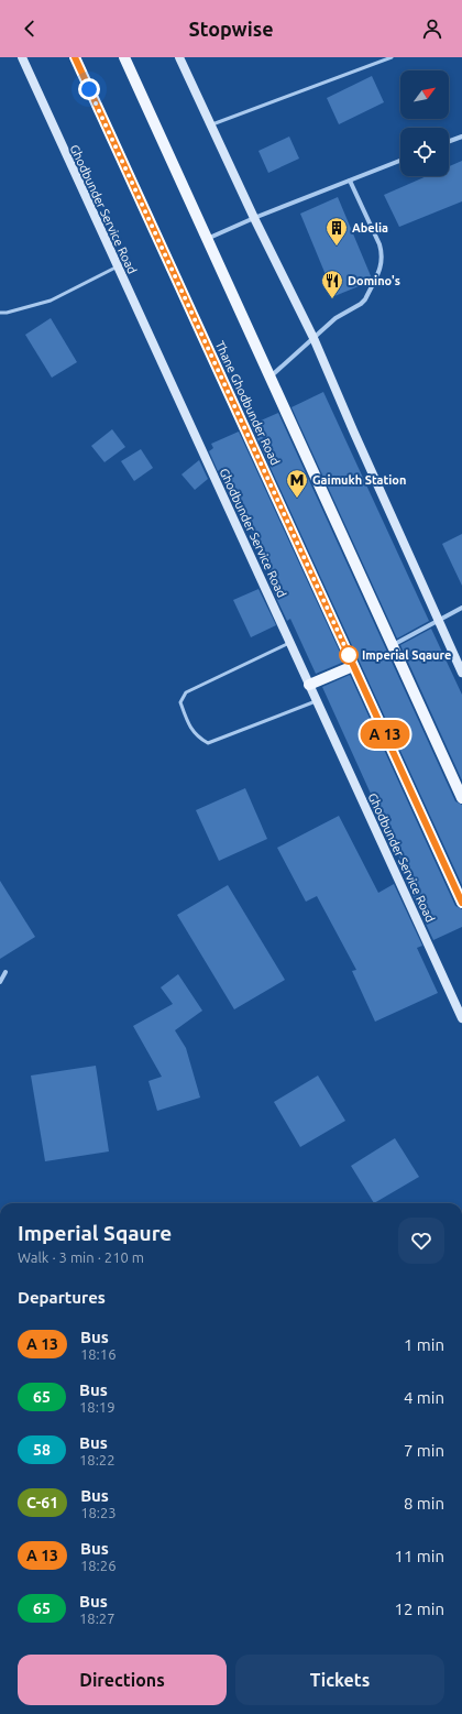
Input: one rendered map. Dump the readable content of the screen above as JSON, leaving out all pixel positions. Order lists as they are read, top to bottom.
{
  "streets": {
    "main road": ["Thane Ghodbunder Road"],
    "street": ["Ghodbunder Service Road"]
  },
  "places": {
    "building": ["Abelia"],
    "restaurant": ["Domino's"],
    "metro station": ["Gaimukh Station"],
    "other": ["Imperial Sqaure"]
  },
  "north": "top right",
  "page": {
    "header": "Stopwise",
    "on_map": "A 13",
    "heading": [
      ["Imperial Sqaure", "Walk · 3 min · 210 m"],
      "Departures"
    ],
    "list": [
      {
        "mark": "A 13",
        "name": "Bus",
        "note": "18:16",
        "value": "1 min"
      },
      {
        "mark": "65",
        "name": "Bus",
        "note": "18:19",
        "value": "4 min"
      },
      {
        "mark": "58",
        "name": "Bus",
        "note": "18:22",
        "value": "7 min"
      },
      {
        "mark": "C-61",
        "name": "Bus",
        "note": "18:23",
        "value": "8 min"
      },
      {
        "mark": "A 13",
        "name": "Bus",
        "note": "18:26",
        "value": "11 min"
      },
      {
        "mark": "65",
        "name": "Bus",
        "note": "18:27",
        "value": "12 min"
      }
    ],
    "buttons": ["Directions", "Tickets"]
  }
}
